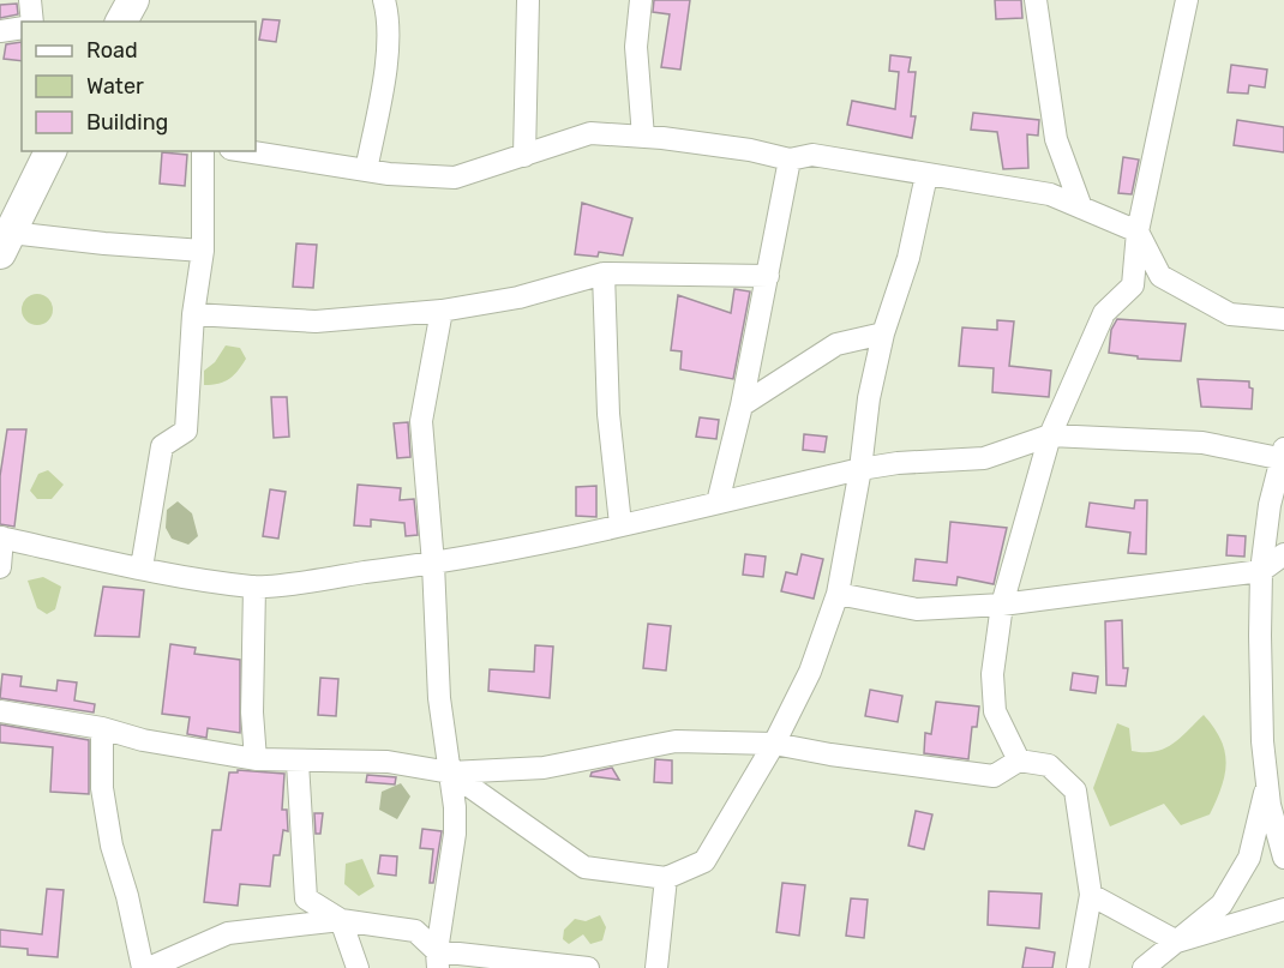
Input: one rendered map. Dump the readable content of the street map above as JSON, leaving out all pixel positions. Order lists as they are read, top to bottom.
{
  "legend": ["Road", "Water", "Building"]
}
